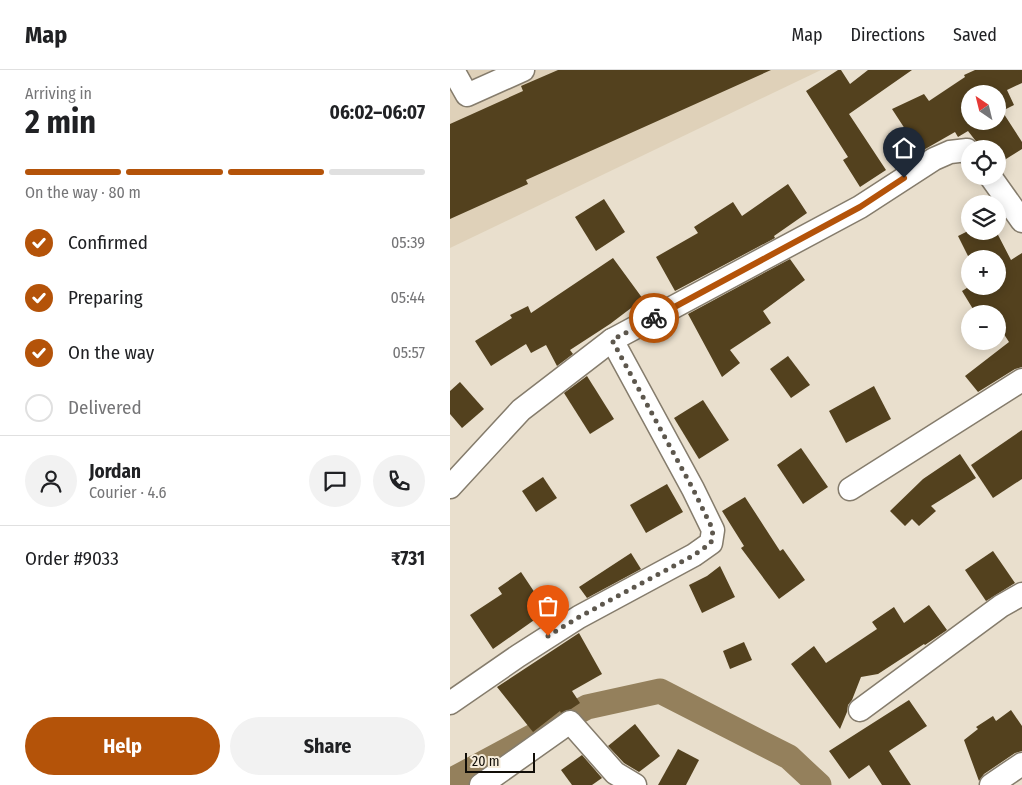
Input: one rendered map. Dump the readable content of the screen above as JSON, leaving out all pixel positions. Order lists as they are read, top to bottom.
{
  "scale_bar": "20 m",
  "north": "top left",
  "page": {
    "header": "Map",
    "nav": ["Map", "Directions", "Saved"],
    "heading": ["2 min", "Arriving in", "06:02–06:07"],
    "panel": [
      "Jordan",
      "Courier · 4.6",
      "Order #9033",
      "₹731"
    ],
    "map_buttons": ["+", "−"],
    "bar": "On the way · 80 m",
    "list": [
      ["Confirmed", "05:39"],
      ["Preparing", "05:44"],
      ["On the way", "05:57"],
      "Delivered"
    ],
    "buttons": ["Help", "Share"],
    "scale": "20 m"
  }
}
